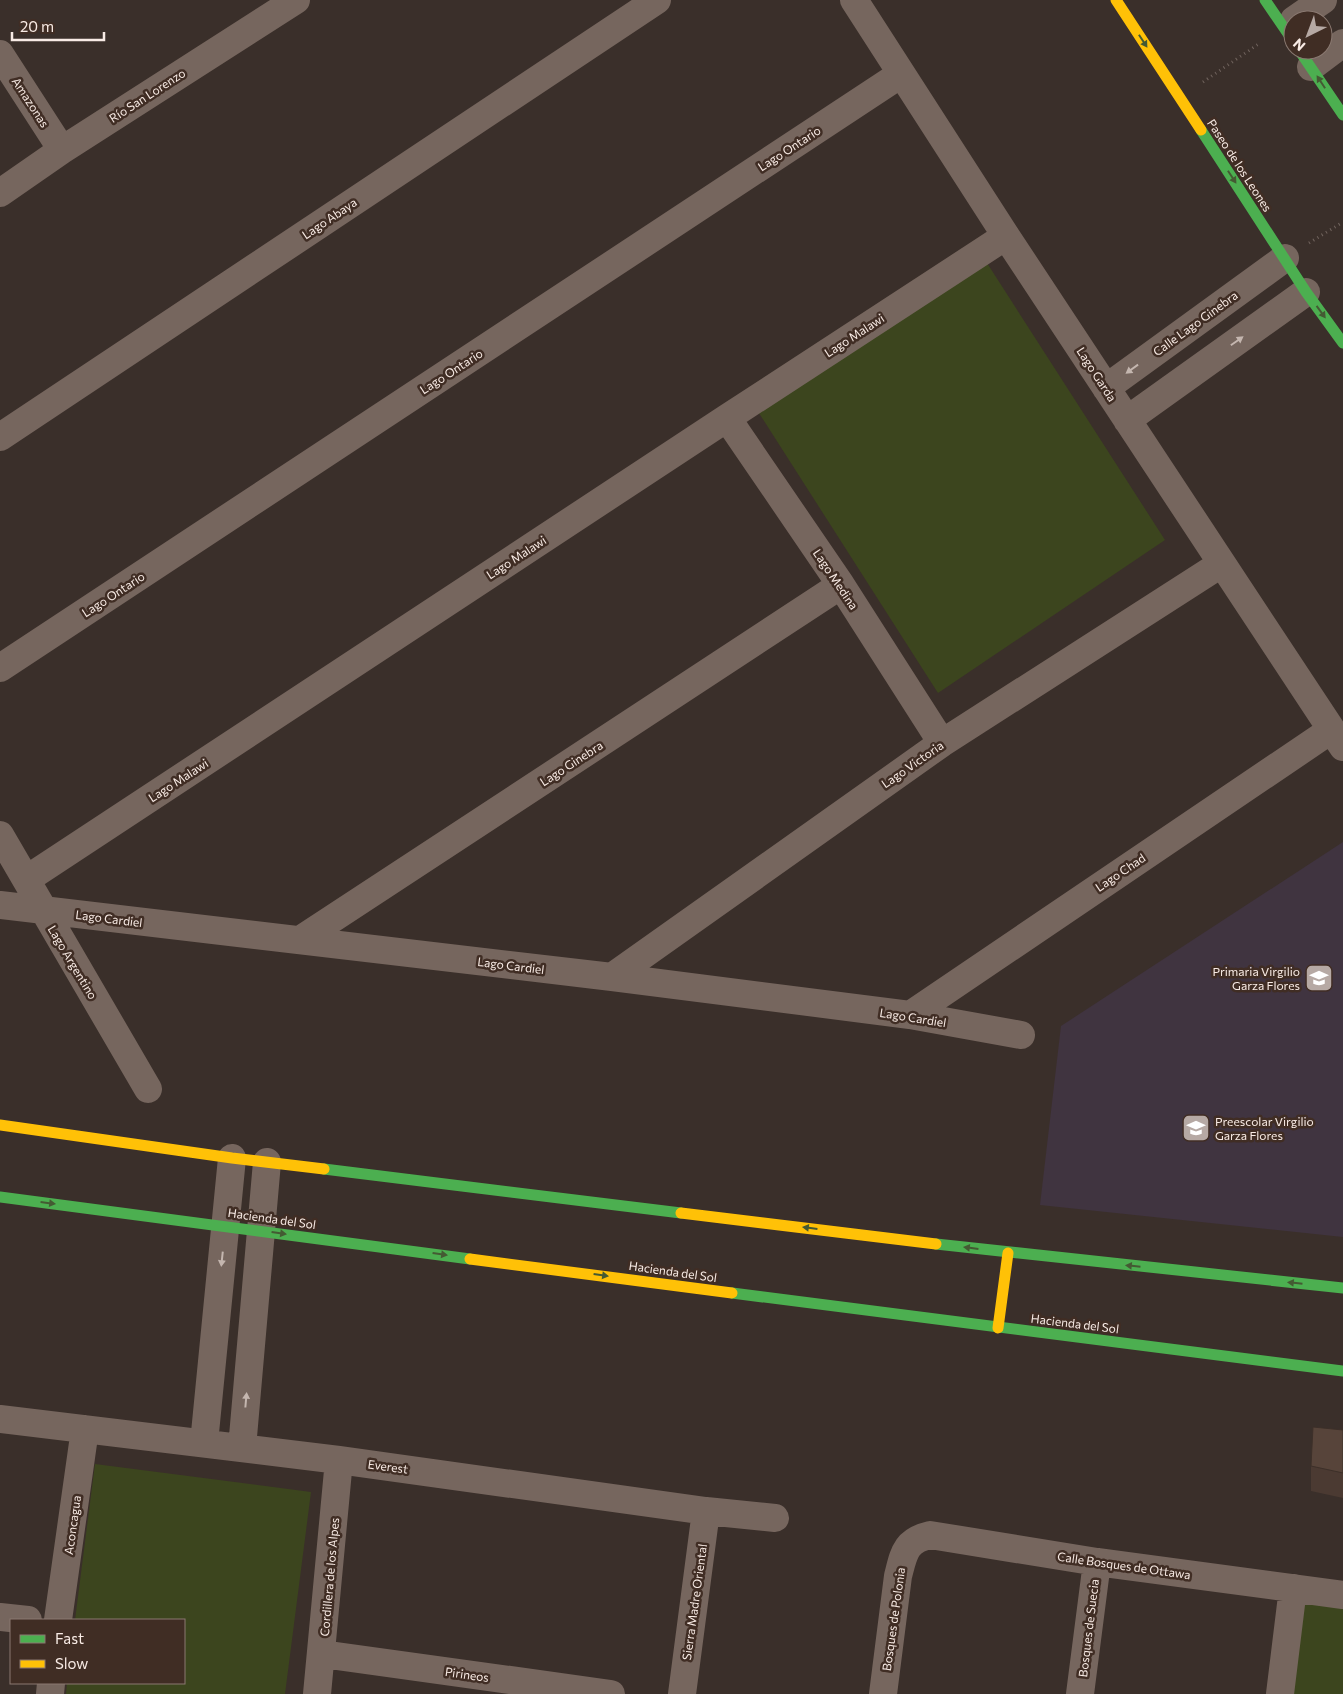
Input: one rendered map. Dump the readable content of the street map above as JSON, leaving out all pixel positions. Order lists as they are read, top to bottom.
{
  "streets": {
    "street": [
      "Río San Lorenzo",
      "Amazonas",
      "Lago Ontario",
      "Paseo de los Leones",
      "Lago Abaya",
      "Calle Lago Ginebra",
      "Lago Malawi",
      "Lago Garda",
      "Lago Medina",
      "Lago Ginebra",
      "Lago Victoria",
      "Lago Chad",
      "Lago Cardiel",
      "Lago Argentino",
      "Hacienda del Sol",
      "Everest",
      "Aconcagua",
      "Calle Bosques de Ottawa",
      "Cordillera de los Alpes",
      "Sierra Madre Oriental",
      "Bosques de Polonia",
      "Bosques de Suecia",
      "Pirineos"
    ]
  },
  "crossings": [
    ["Río San Lorenzo", "Amazonas"],
    ["Lago Ontario", "Lago Garda"],
    ["Paseo de los Leones", "Calle Lago Ginebra"],
    ["Calle Lago Ginebra", "Lago Garda"],
    ["Lago Malawi", "Lago Garda"],
    ["Lago Malawi", "Lago Medina"],
    ["Lago Malawi", "Lago Argentino"],
    ["Lago Garda", "Lago Victoria"],
    ["Lago Garda", "Lago Chad"],
    ["Lago Medina", "Lago Ginebra"],
    ["Lago Medina", "Lago Victoria"],
    ["Lago Ginebra", "Lago Cardiel"],
    ["Lago Victoria", "Lago Cardiel"],
    ["Lago Chad", "Lago Cardiel"],
    ["Lago Cardiel", "Lago Argentino"],
    ["Everest", "Aconcagua"],
    ["Everest", "Cordillera de los Alpes"],
    ["Everest", "Sierra Madre Oriental"],
    ["Calle Bosques de Ottawa", "Bosques de Polonia"],
    ["Calle Bosques de Ottawa", "Bosques de Suecia"],
    ["Cordillera de los Alpes", "Pirineos"]
  ],
  "one_way": ["Paseo de los Leones"],
  "places": {
    "school or university": ["Primaria Virgilio Garza Flores", "Preescolar Virgilio Garza Flores"]
  },
  "legend": ["Fast", "Slow"],
  "scale_bar": "20 m",
  "north": "bottom left"
}
